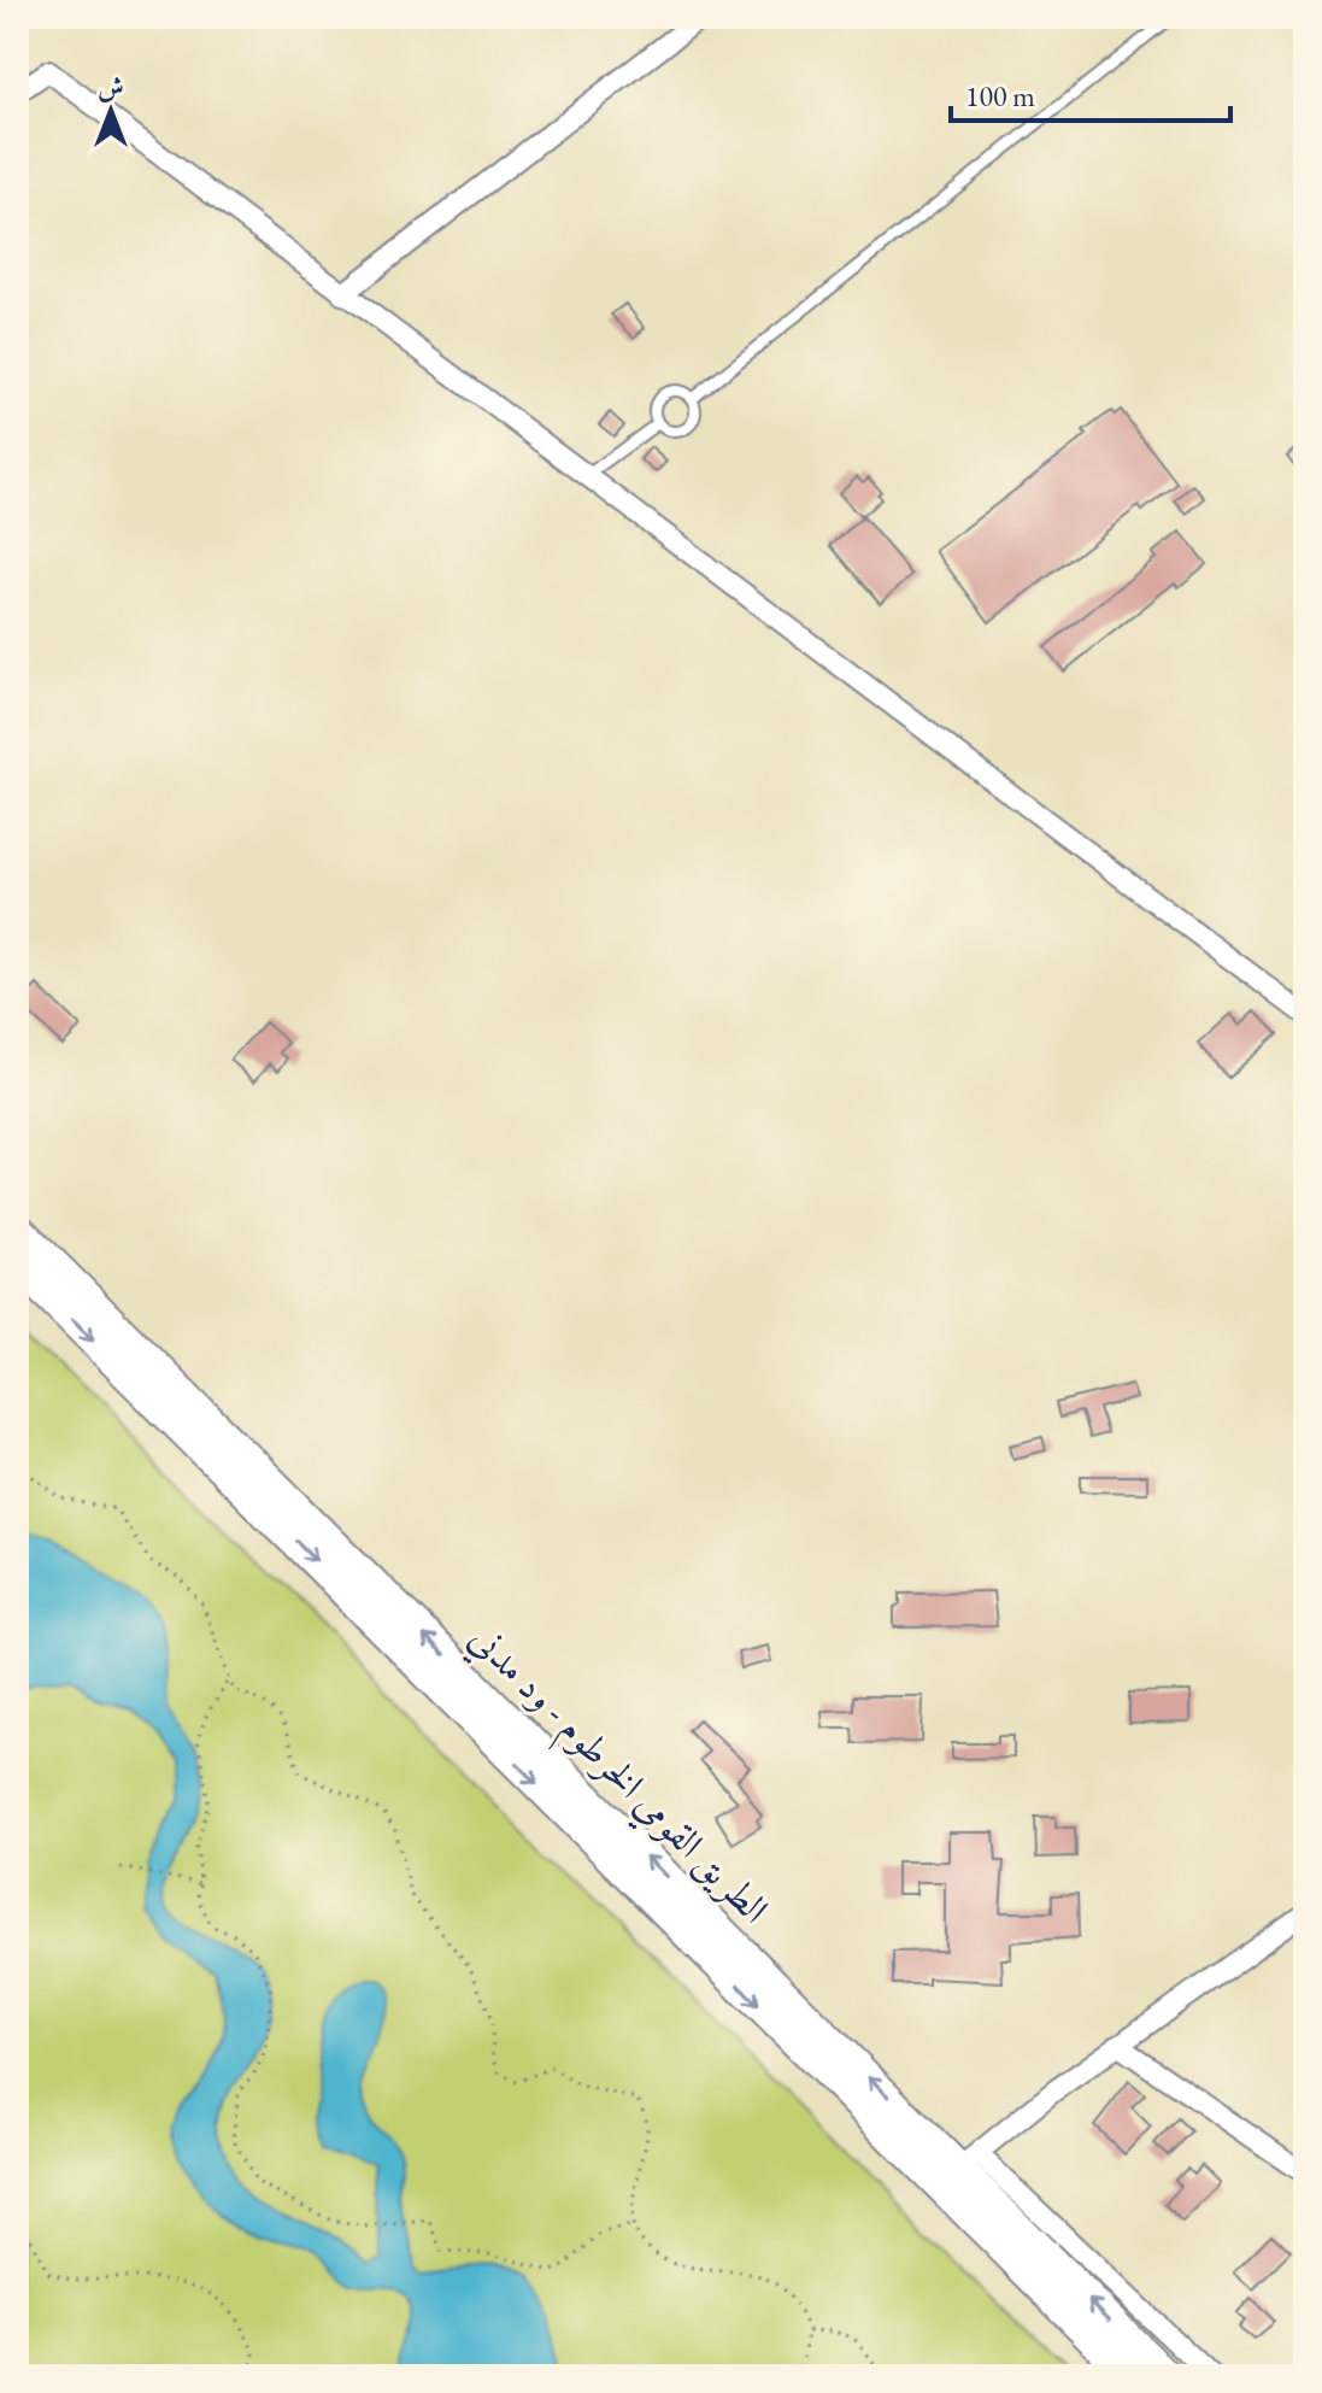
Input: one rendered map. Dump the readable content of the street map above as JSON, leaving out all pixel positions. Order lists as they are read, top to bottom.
{
  "streets": {
    "highway": ["الطريق القومي الخرطوم - ود مدني"]
  },
  "scale_bar": "100 m",
  "north": "top"
}
